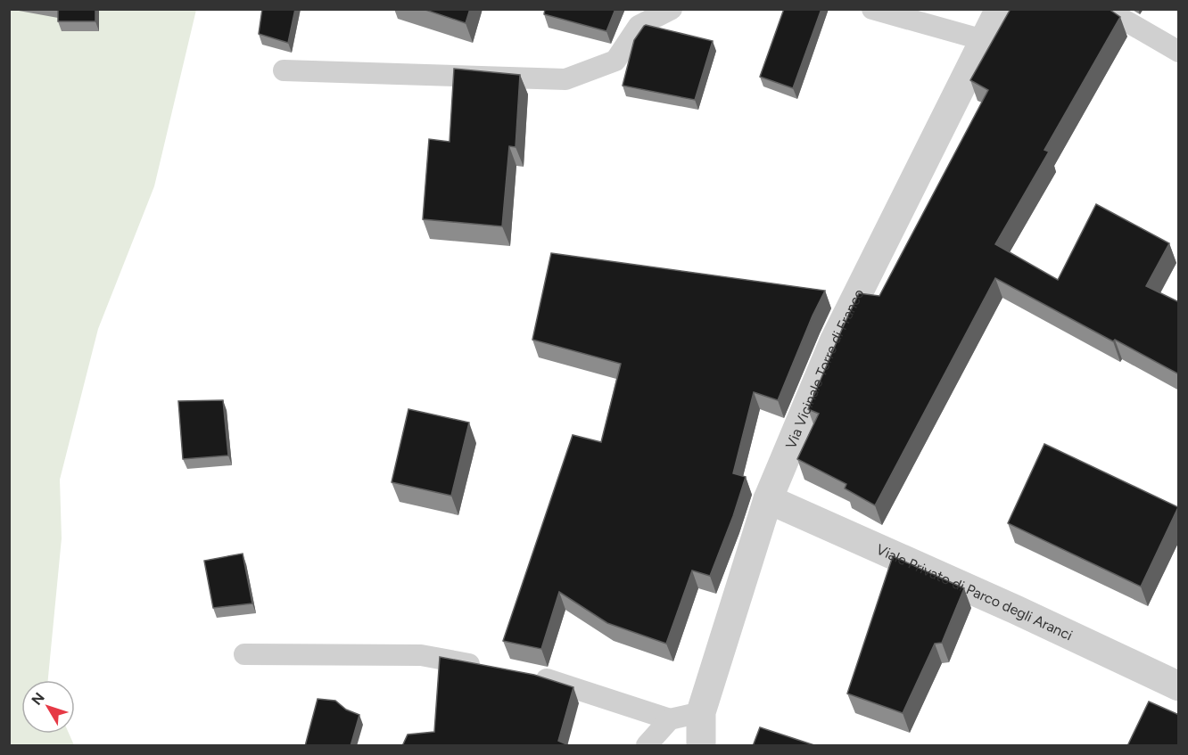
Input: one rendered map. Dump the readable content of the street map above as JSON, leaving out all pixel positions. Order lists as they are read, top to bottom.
{
  "streets": {
    "street": ["Via Vicinale Torre di Franco", "Viale Privato di Parco degli Aranci"]
  },
  "crossings": [
    ["Via Vicinale Torre di Franco", "Viale Privato di Parco degli Aranci"]
  ],
  "north": "top left"
}
